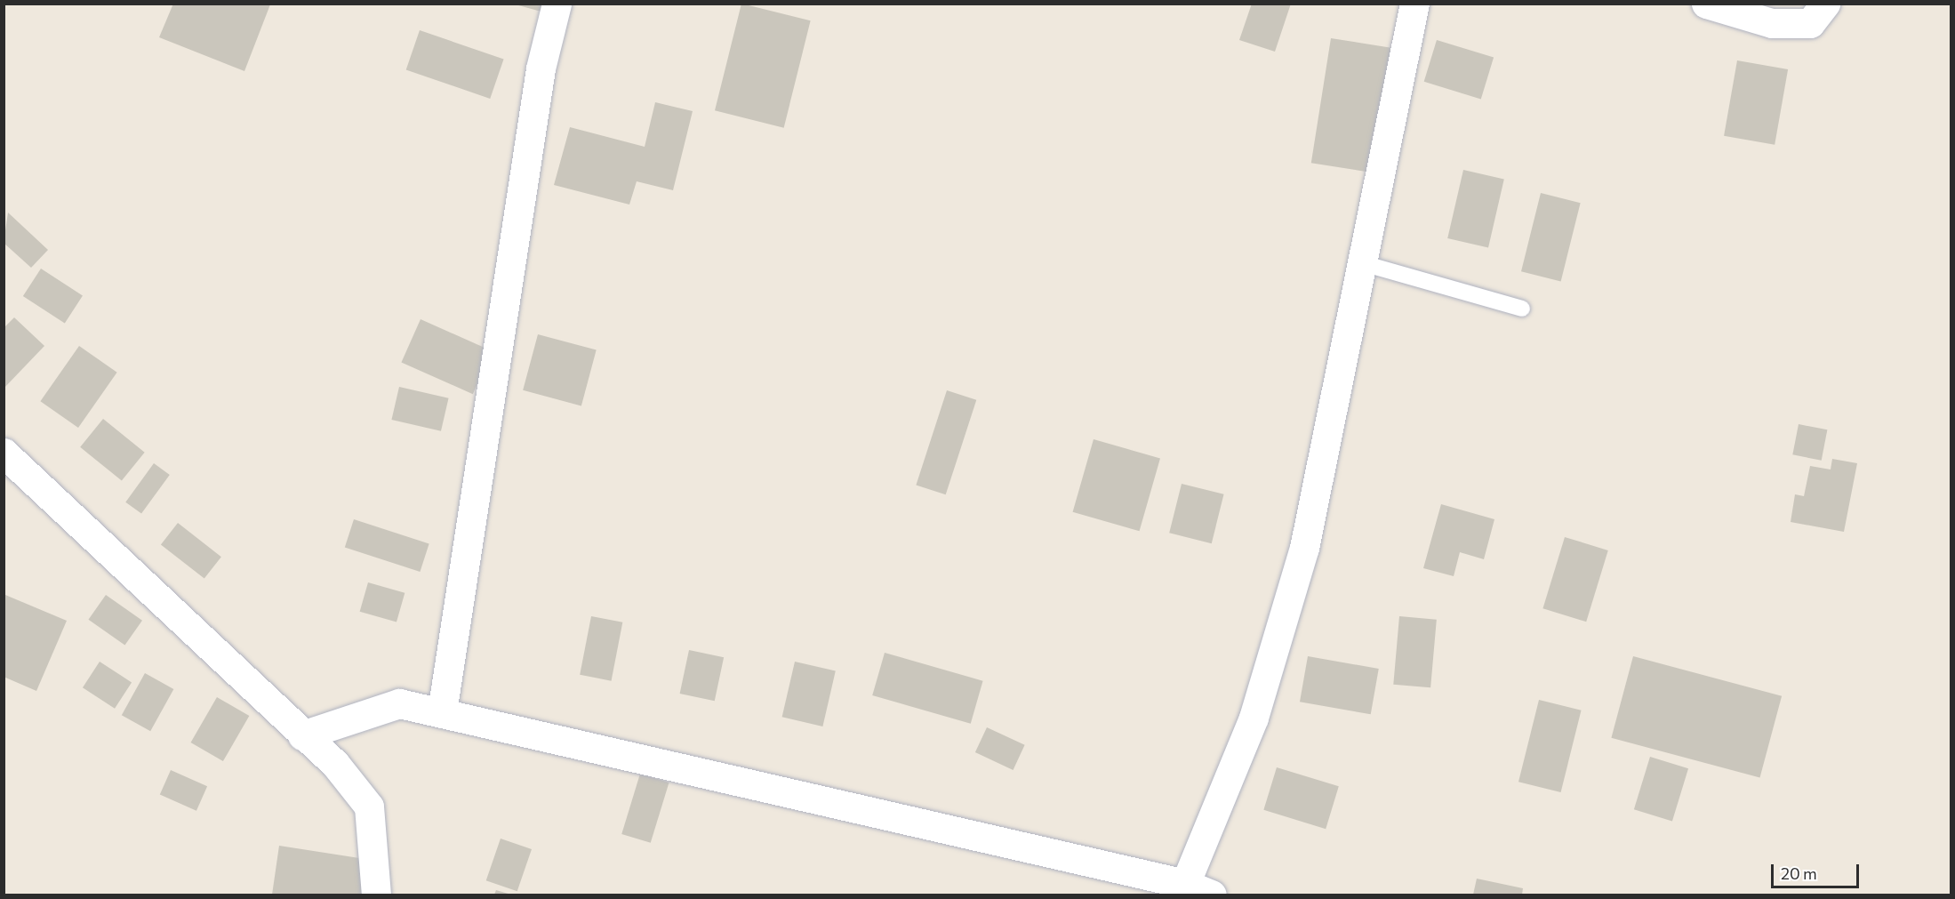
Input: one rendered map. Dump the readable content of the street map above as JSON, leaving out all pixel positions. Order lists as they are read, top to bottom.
{
  "scale_bar": "20 m"
}
